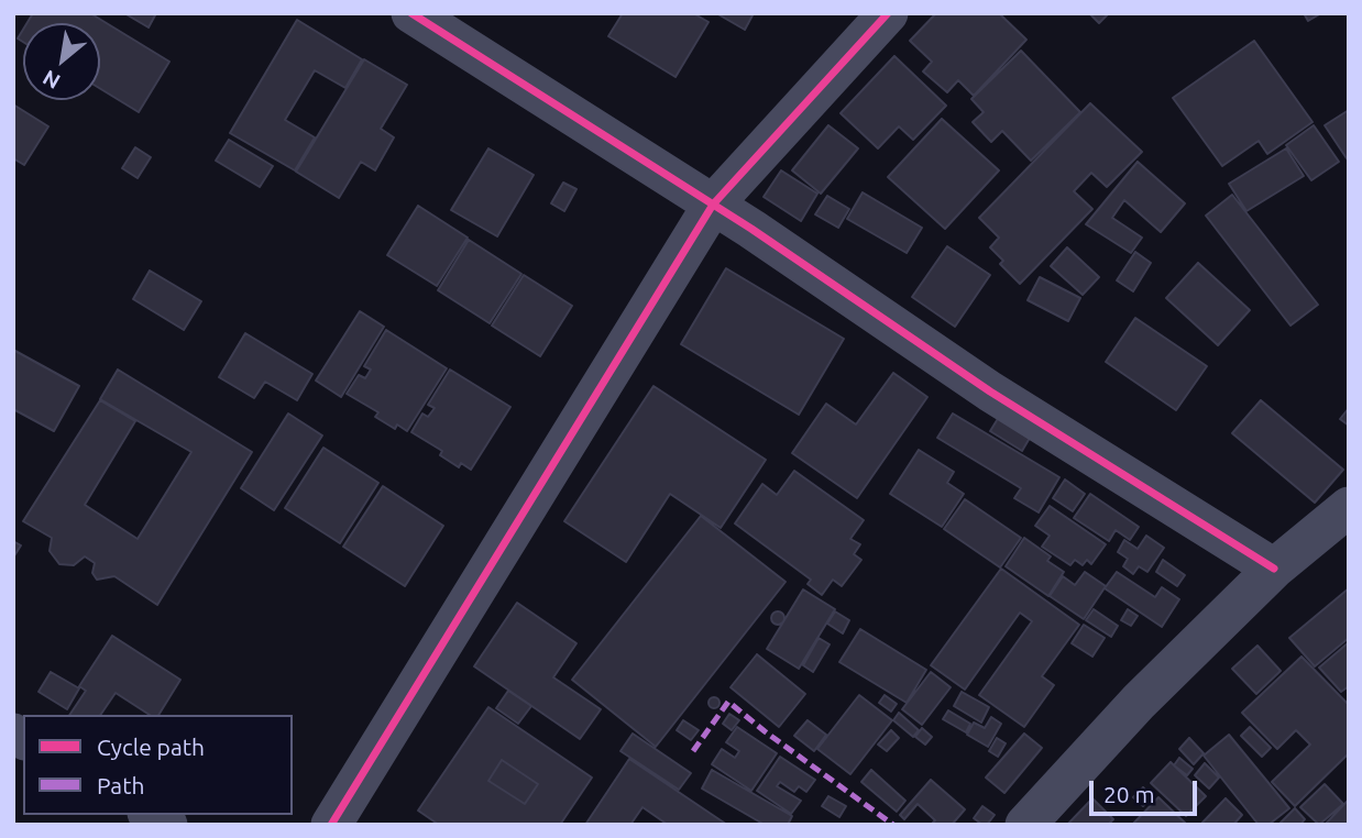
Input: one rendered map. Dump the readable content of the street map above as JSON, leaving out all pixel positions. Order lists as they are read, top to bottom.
{
  "legend": ["Cycle path", "Path"],
  "scale_bar": "20 m",
  "north": "bottom left"
}
